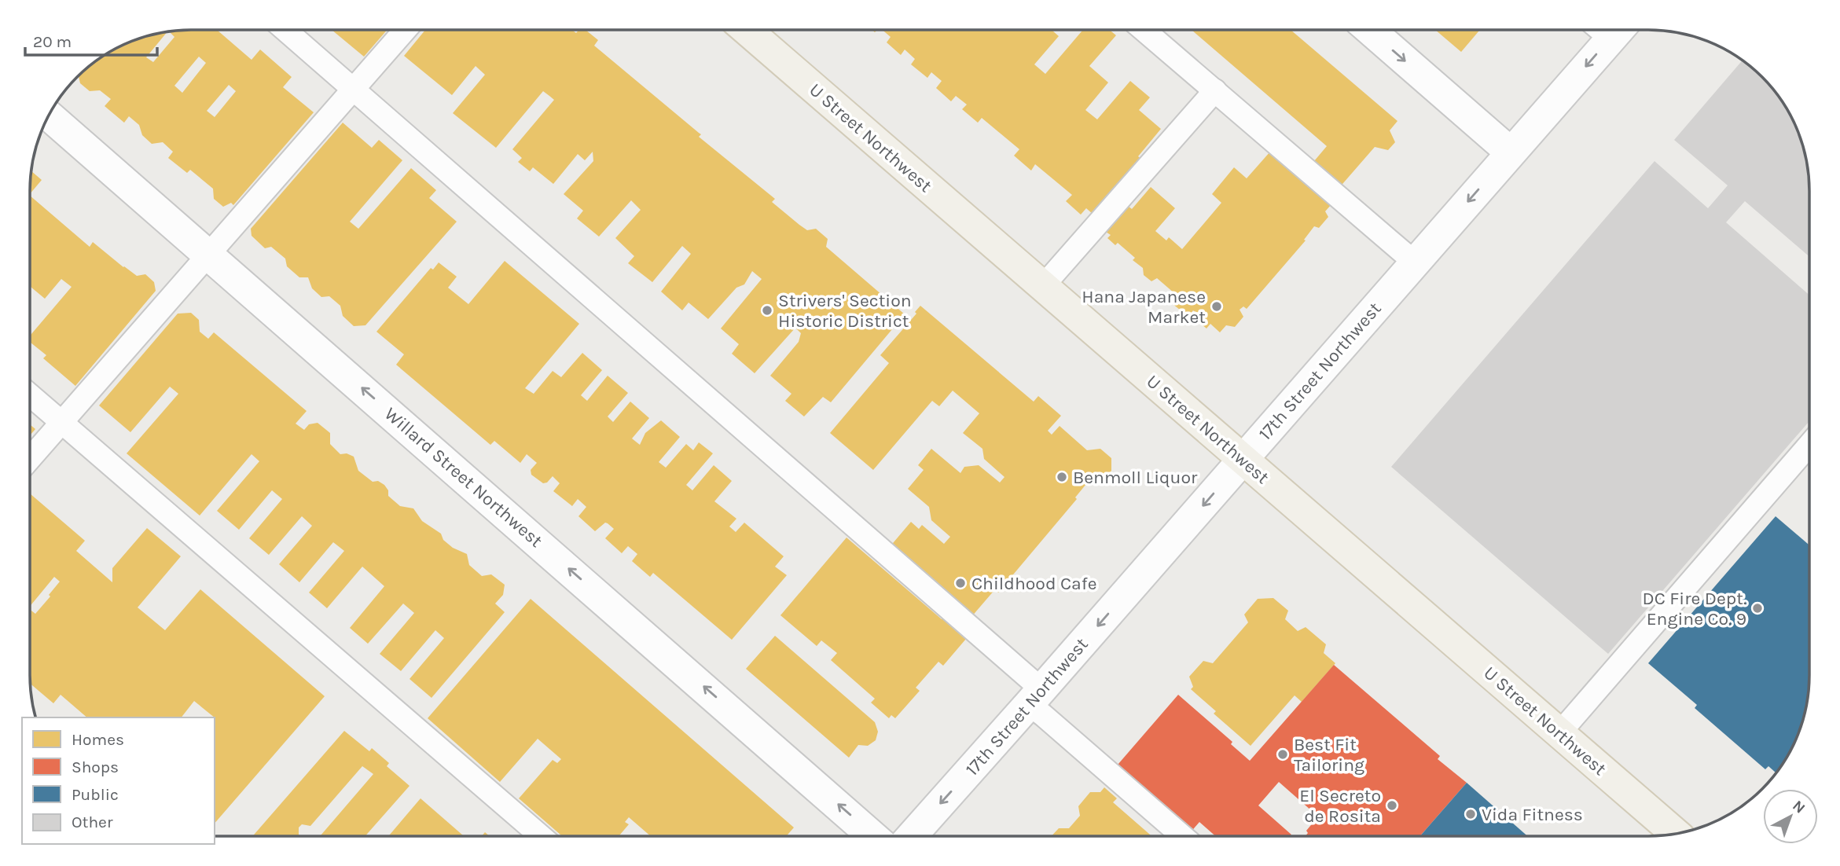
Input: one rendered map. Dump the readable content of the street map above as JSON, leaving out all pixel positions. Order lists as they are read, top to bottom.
{
  "streets": {
    "main road": ["U Street Northwest"],
    "street": ["17th Street Northwest", "Willard Street Northwest"]
  },
  "crossings": [
    ["U Street Northwest", "17th Street Northwest"]
  ],
  "one_way": ["17th Street Northwest", "Willard Street Northwest"],
  "places": [
    "Hana Japanese Market",
    "Strivers' Section Historic District",
    "Benmoll Liquor",
    "Childhood Cafe",
    "DC Fire Dept. Engine Co. 9",
    "Best Fit Tailoring",
    "El Secreto de Rosita",
    "Vida Fitness"
  ],
  "legend": [
    "Homes",
    "Shops",
    "Public",
    "Other"
  ],
  "scale_bar": "20 m",
  "north": "top right"
}
